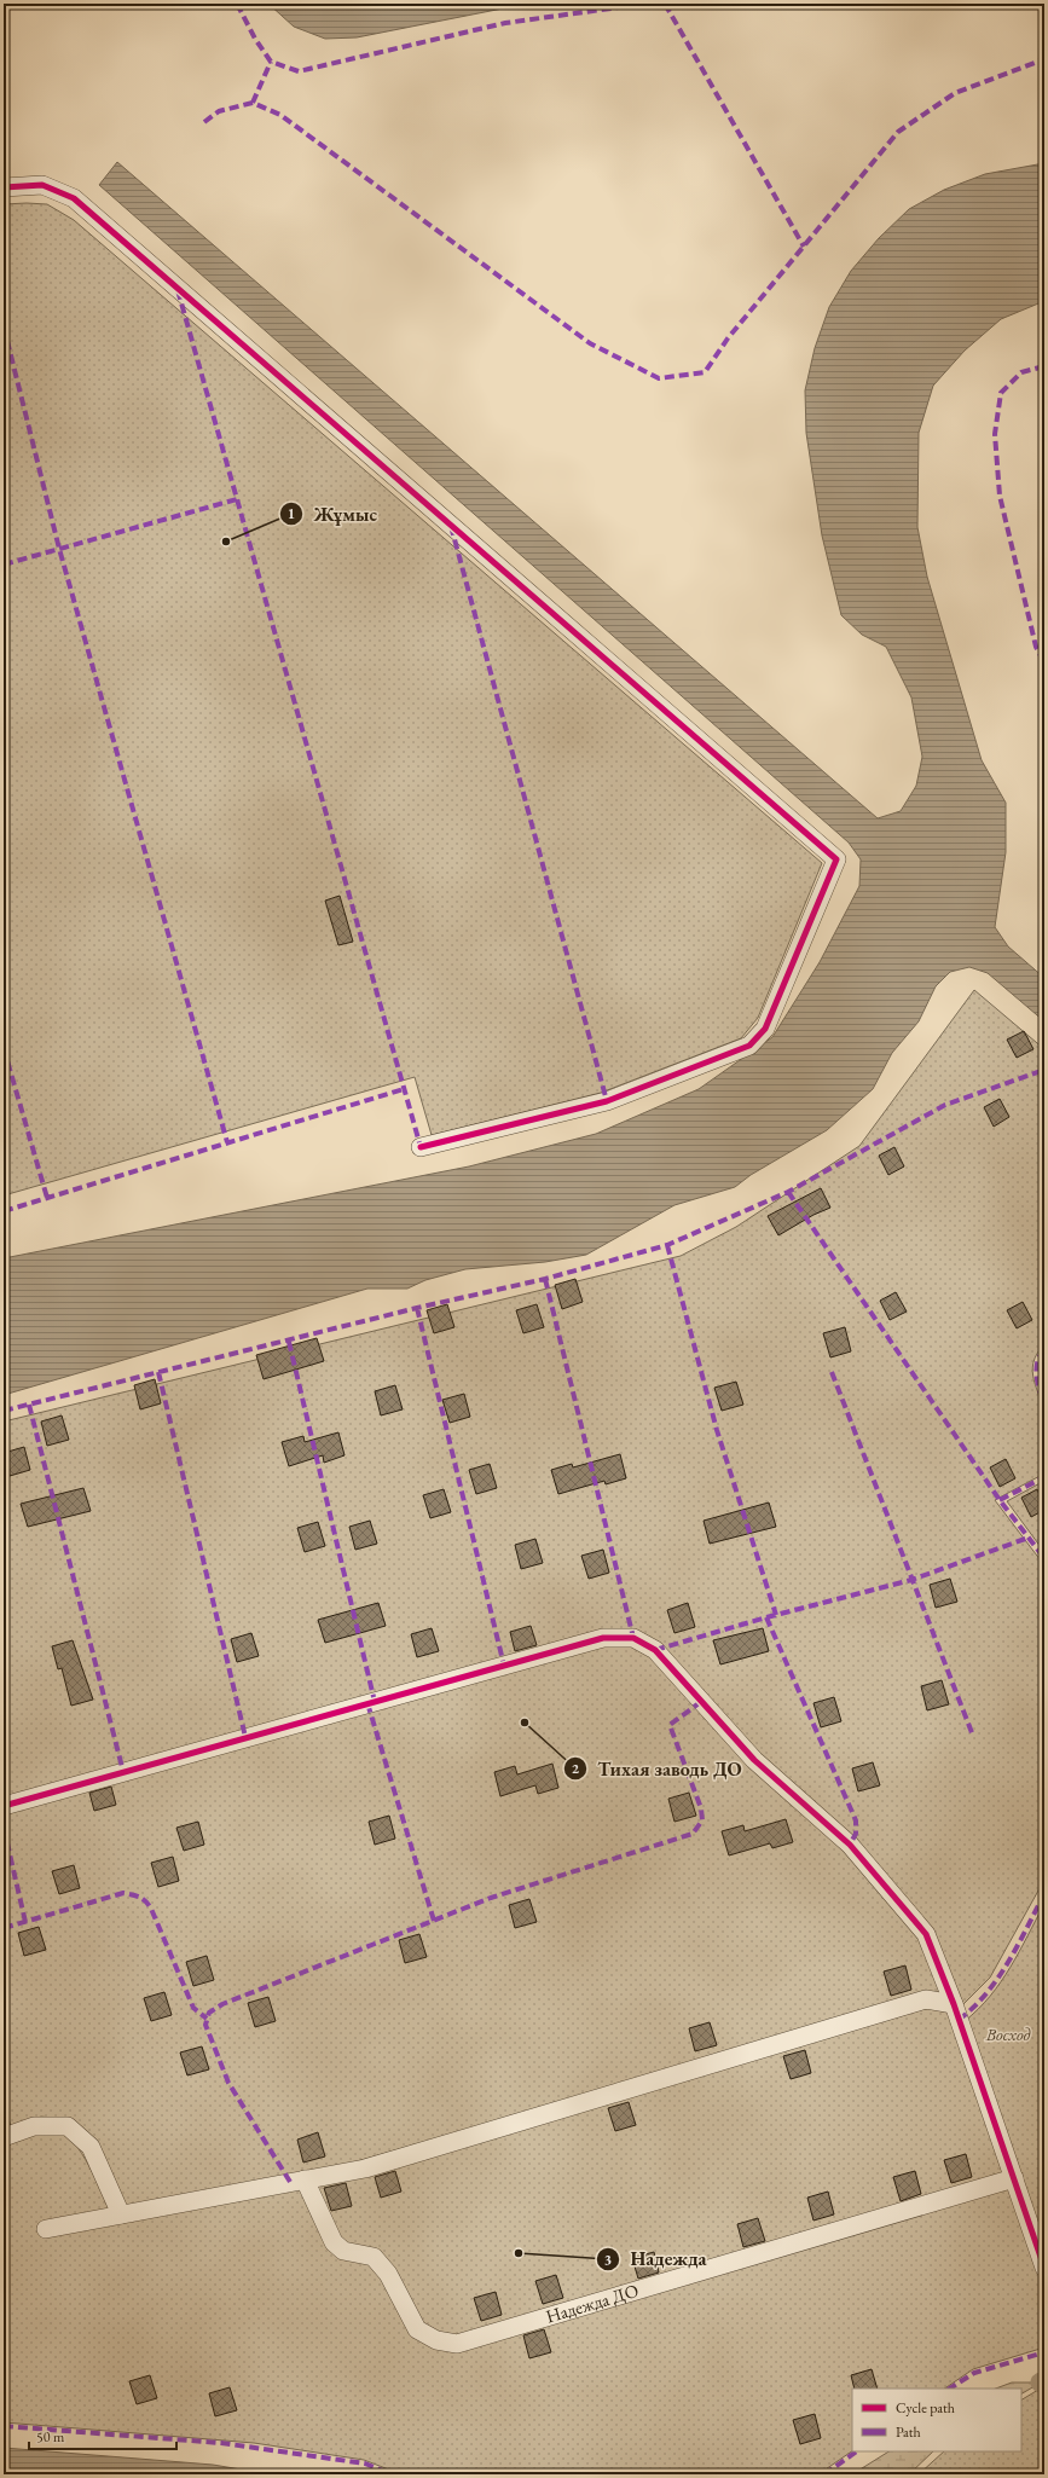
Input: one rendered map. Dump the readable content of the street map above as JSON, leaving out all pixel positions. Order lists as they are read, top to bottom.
{
  "streets": {
    "street": ["Надежда ДО"]
  },
  "parks": ["Восход"],
  "places": ["Жұмыс", "Тихая заводь ДО", "Надежда"],
  "legend": ["Cycle path", "Path"],
  "scale_bar": "50 m"
}
